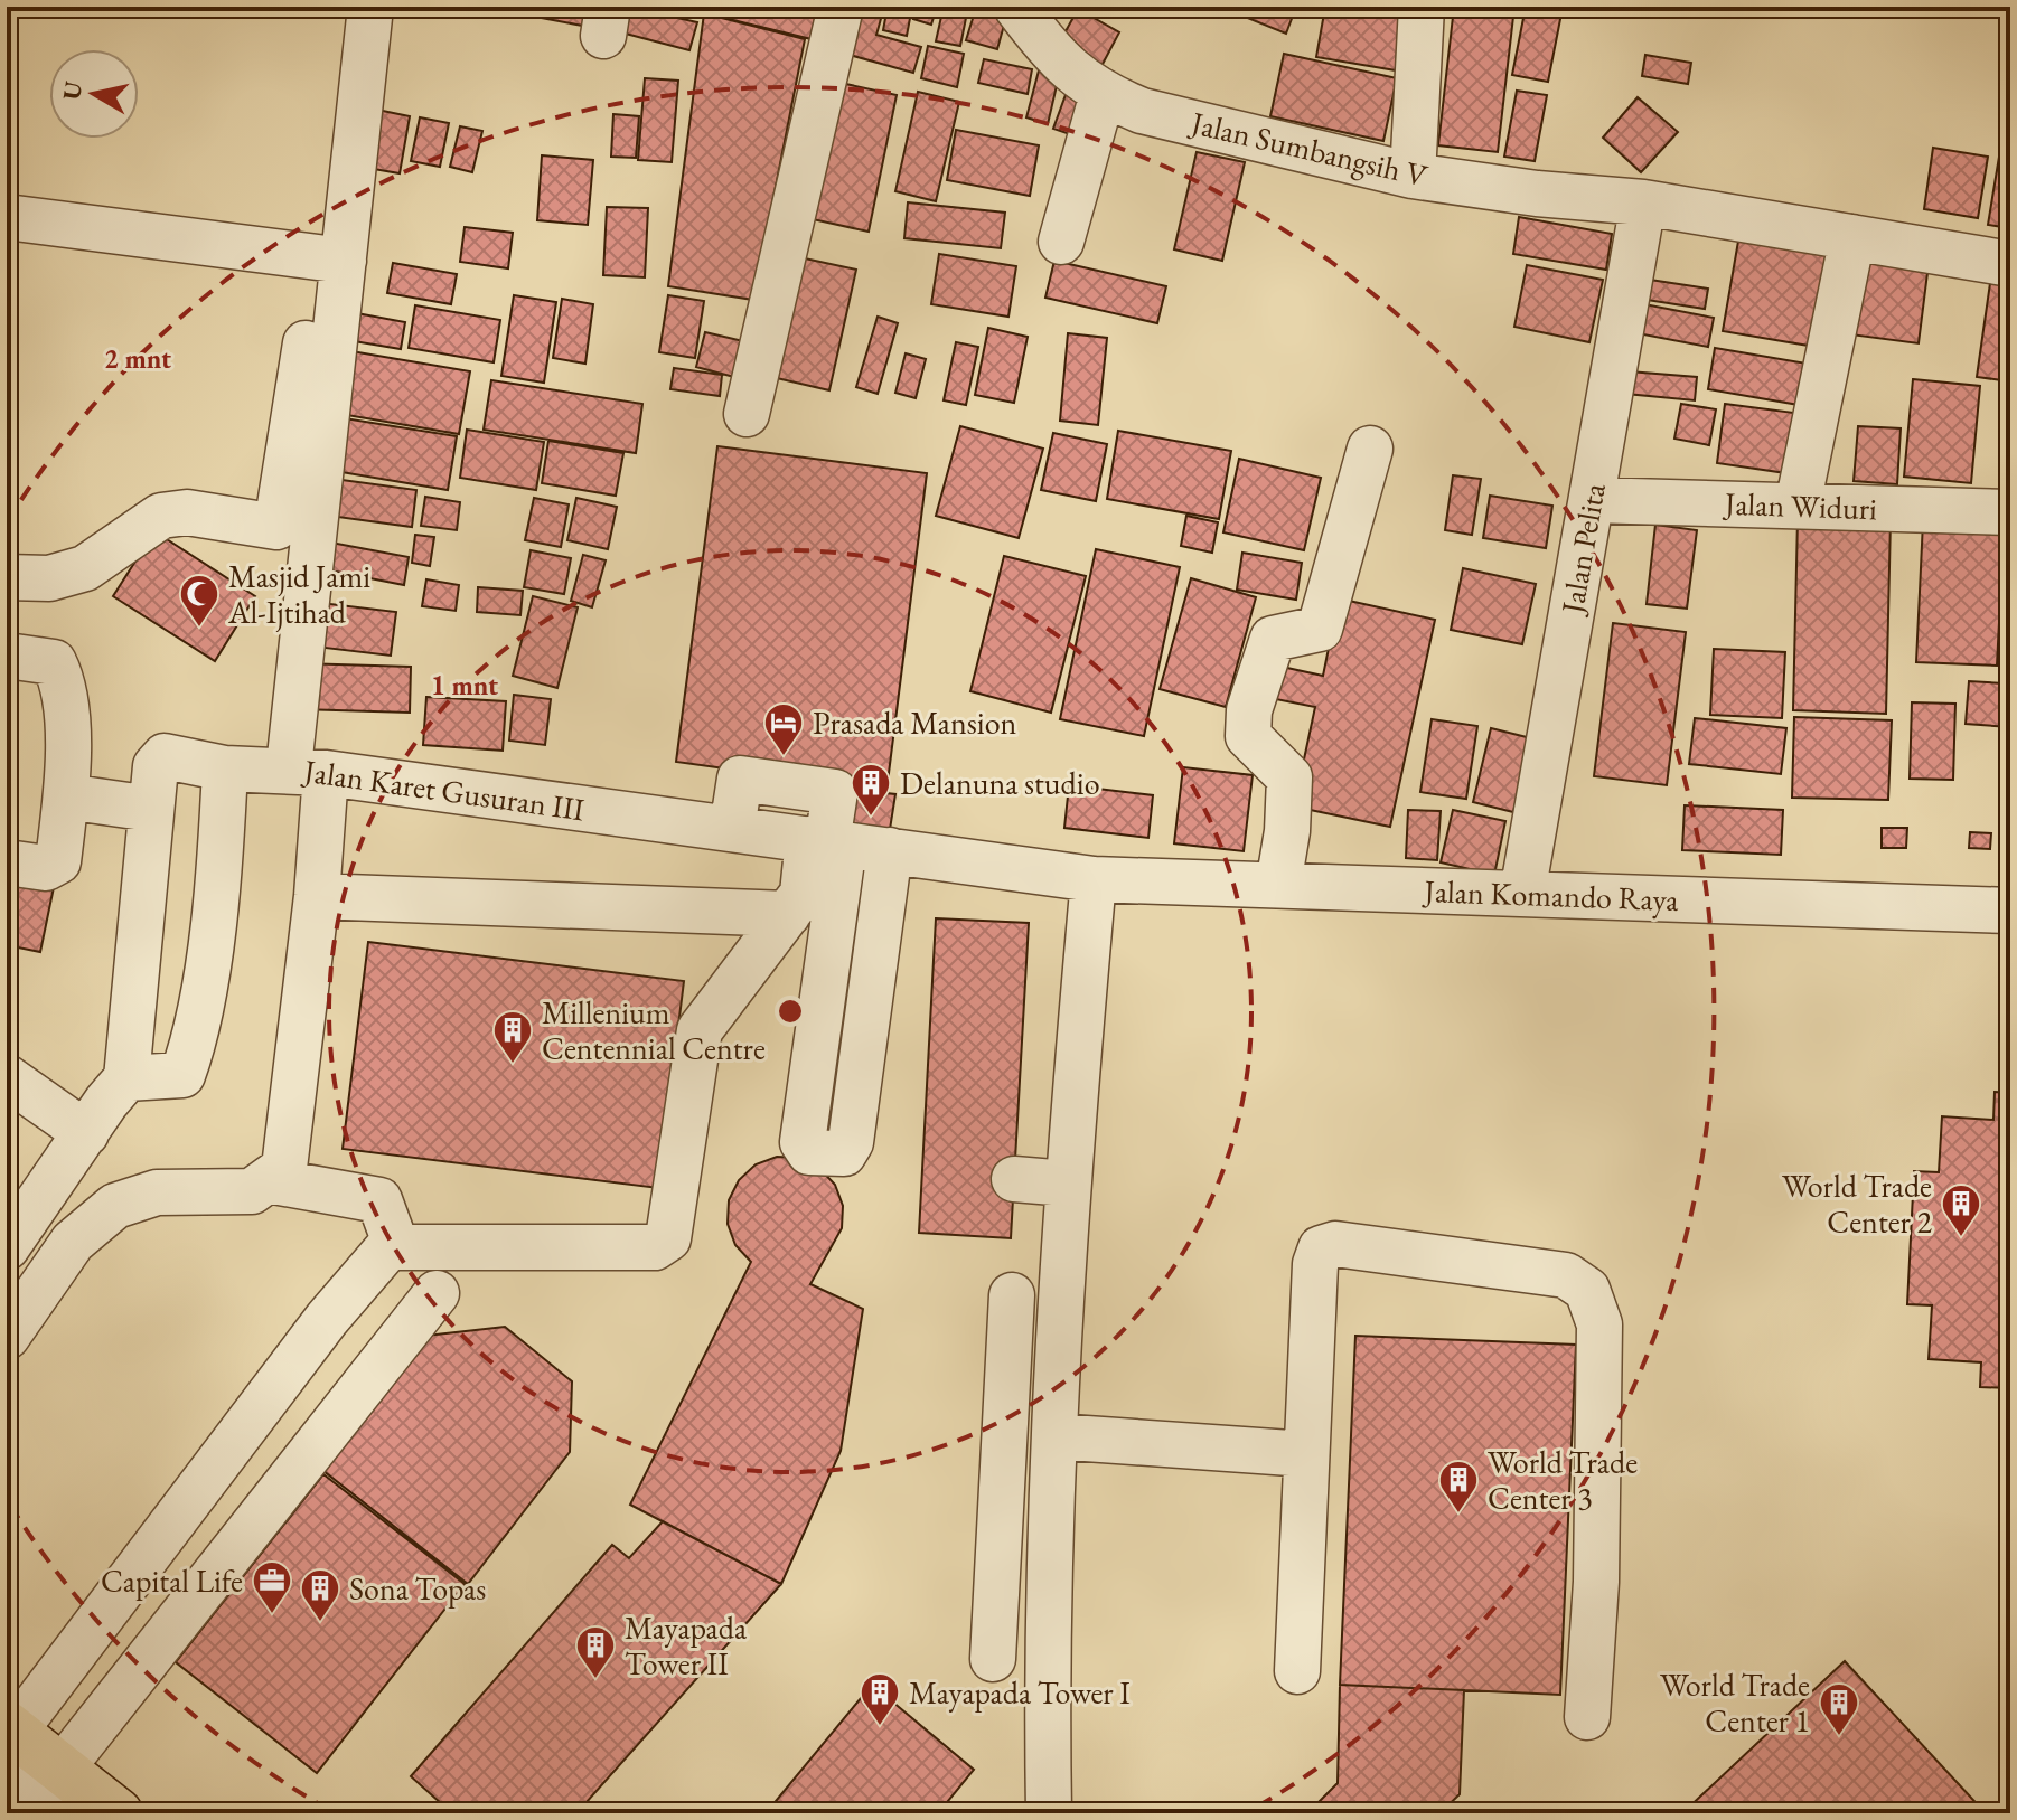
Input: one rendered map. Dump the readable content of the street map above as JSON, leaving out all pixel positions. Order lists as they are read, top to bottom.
{
  "streets": {
    "street": [
      "Jalan Sumbangsih V",
      "Jalan Widuri",
      "Jalan Pelita",
      "Jalan Karet Gusuran III",
      "Jalan Komando Raya"
    ]
  },
  "crossings": [
    ["Jalan Sumbangsih V", "Jalan Pelita"],
    ["Jalan Widuri", "Jalan Pelita"],
    ["Jalan Pelita", "Jalan Komando Raya"],
    ["Jalan Karet Gusuran III", "Jalan Komando Raya"]
  ],
  "places": {
    "mosque": ["Masjid Jami Al-Ijtihad"],
    "hotel": ["Prasada Mansion"],
    "building": [
      "Delanuna studio",
      "Millenium Centennial Centre",
      "World Trade Center 2",
      "World Trade Center 3",
      "Sona Topas",
      "Mayapada Tower II",
      "Mayapada Tower I",
      "World Trade Center 1"
    ],
    "office": ["Capital Life"]
  },
  "north": "left",
  "rings": ["2 mnt", "1 mnt"]
}
